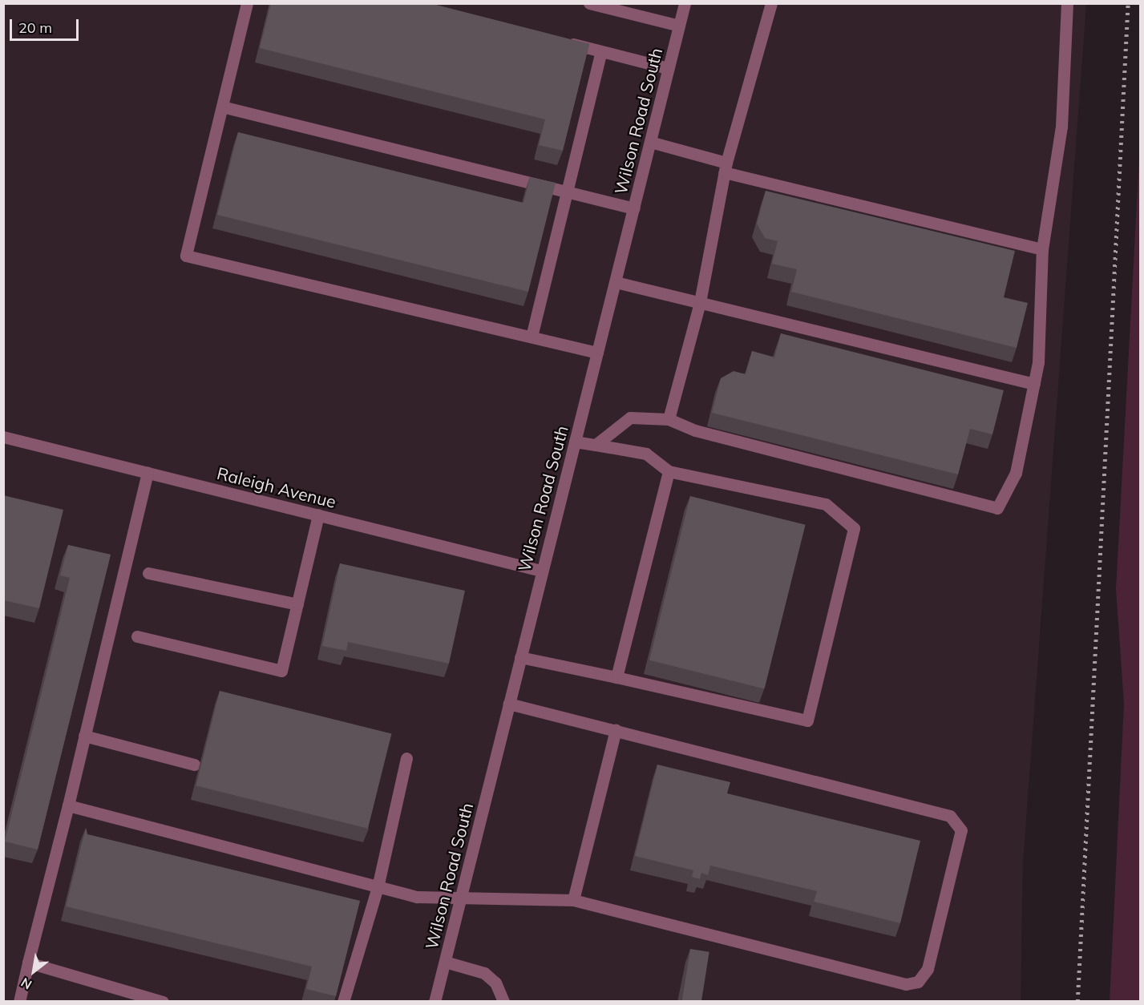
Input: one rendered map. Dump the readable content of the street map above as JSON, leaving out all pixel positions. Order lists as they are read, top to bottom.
{
  "streets": {
    "street": ["Wilson Road South", "Raleigh Avenue"]
  },
  "crossings": [
    ["Wilson Road South", "Raleigh Avenue"]
  ],
  "scale_bar": "20 m",
  "north": "bottom left"
}
